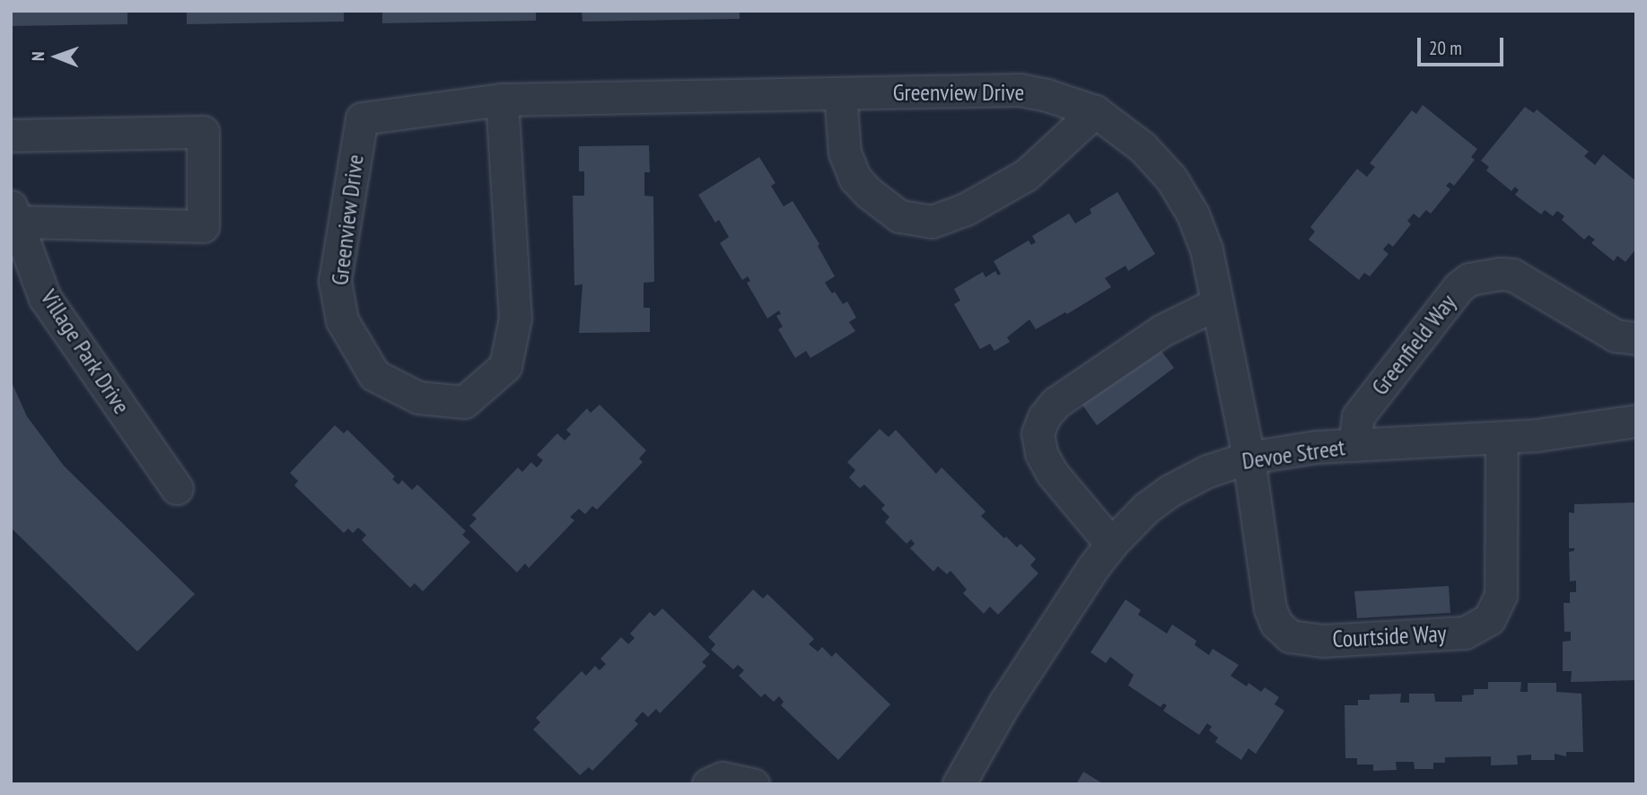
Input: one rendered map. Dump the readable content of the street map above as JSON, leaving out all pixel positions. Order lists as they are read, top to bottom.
{
  "streets": {
    "lane": [
      "Greenview Drive",
      "Greenfield Way",
      "Village Park Drive",
      "Devoe Street",
      "Courtside Way"
    ]
  },
  "crossings": [
    ["Greenview Drive", "Devoe Street"],
    ["Greenview Drive", "Courtside Way"],
    ["Greenfield Way", "Devoe Street"],
    ["Devoe Street", "Courtside Way"]
  ],
  "scale_bar": "20 m",
  "north": "left"
}
